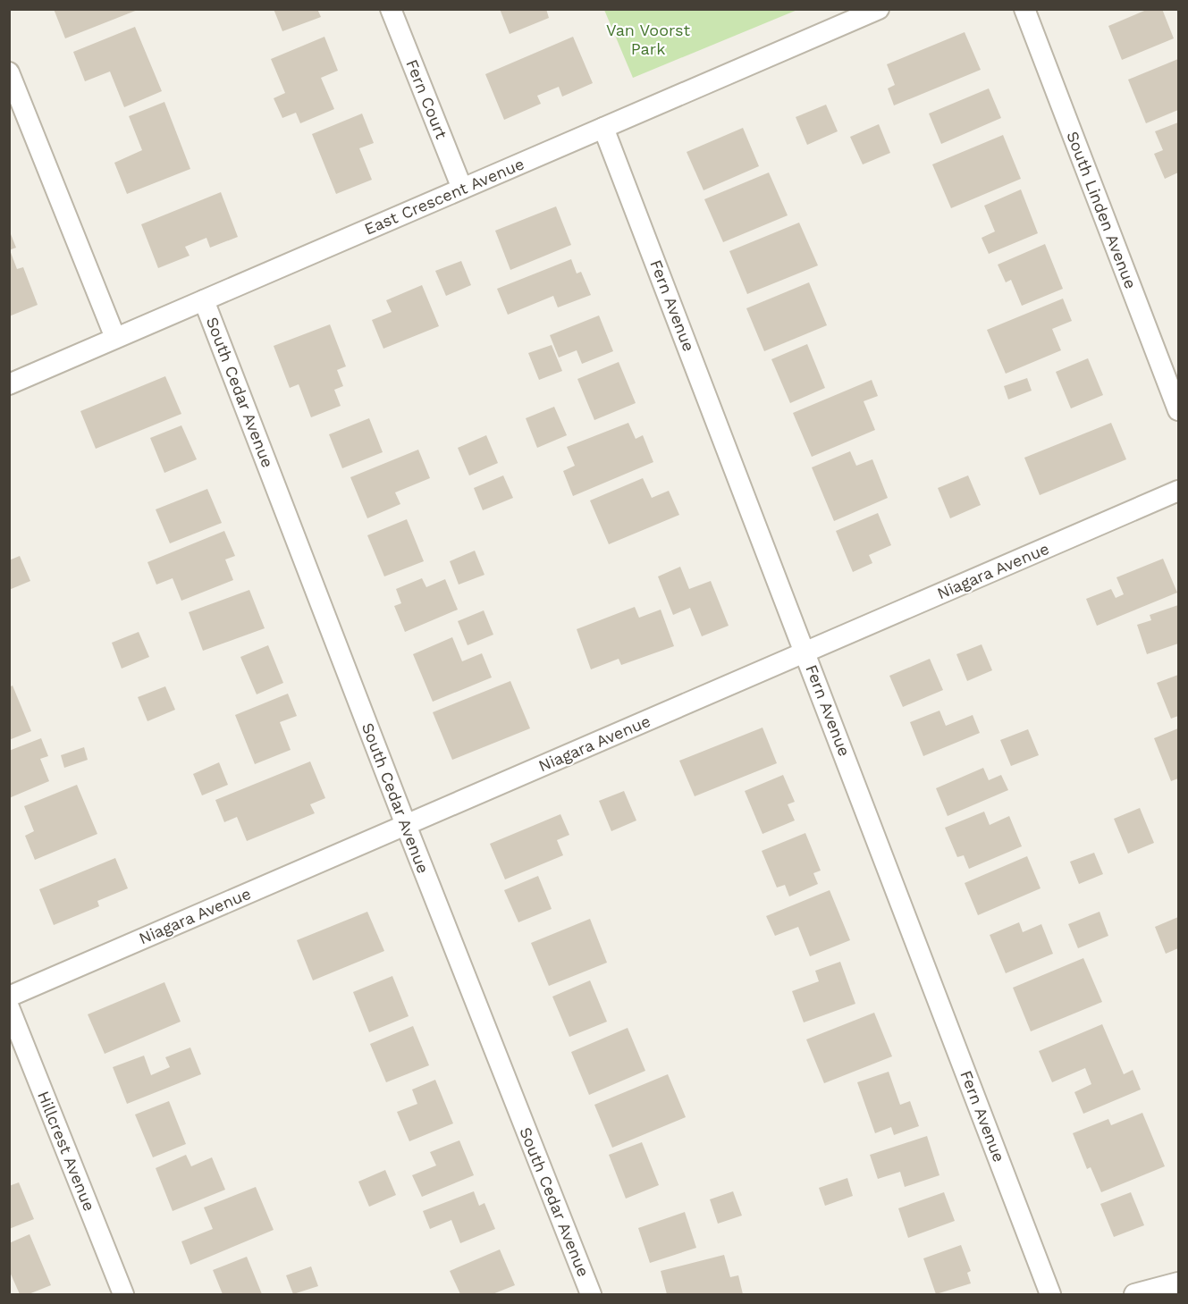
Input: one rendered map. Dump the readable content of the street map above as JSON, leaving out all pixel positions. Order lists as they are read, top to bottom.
{
  "streets": {
    "street": [
      "Fern Court",
      "East Crescent Avenue",
      "South Linden Avenue",
      "Fern Avenue",
      "South Cedar Avenue",
      "Niagara Avenue",
      "Hillcrest Avenue"
    ]
  },
  "crossings": [
    ["Fern Court", "East Crescent Avenue"],
    ["East Crescent Avenue", "Fern Avenue"],
    ["East Crescent Avenue", "South Cedar Avenue"],
    ["Fern Avenue", "Niagara Avenue"],
    ["South Cedar Avenue", "Niagara Avenue"]
  ],
  "parks": ["Van Voorst Park"]
}
